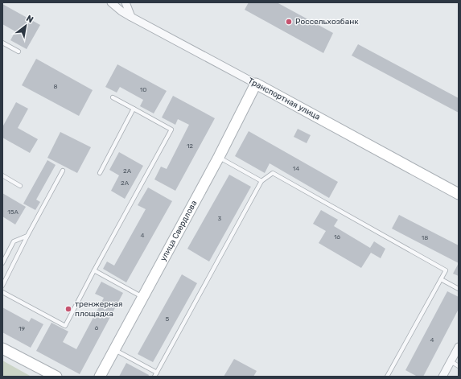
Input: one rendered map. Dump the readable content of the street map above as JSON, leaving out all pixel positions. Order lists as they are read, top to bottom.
{
  "streets": {
    "street": ["Транспортная улица", "улица Свердлова"]
  },
  "crossings": [
    ["Транспортная улица", "улица Свердлова"]
  ],
  "places": ["Россельхозбанк", "тренжерная площадка"],
  "house_numbers": [
    "8",
    "10",
    "12",
    "14",
    "2А",
    "2А",
    "15А",
    "3",
    "4",
    "16",
    "18",
    "5",
    "6",
    "19",
    "4"
  ],
  "north": "top right"
}
